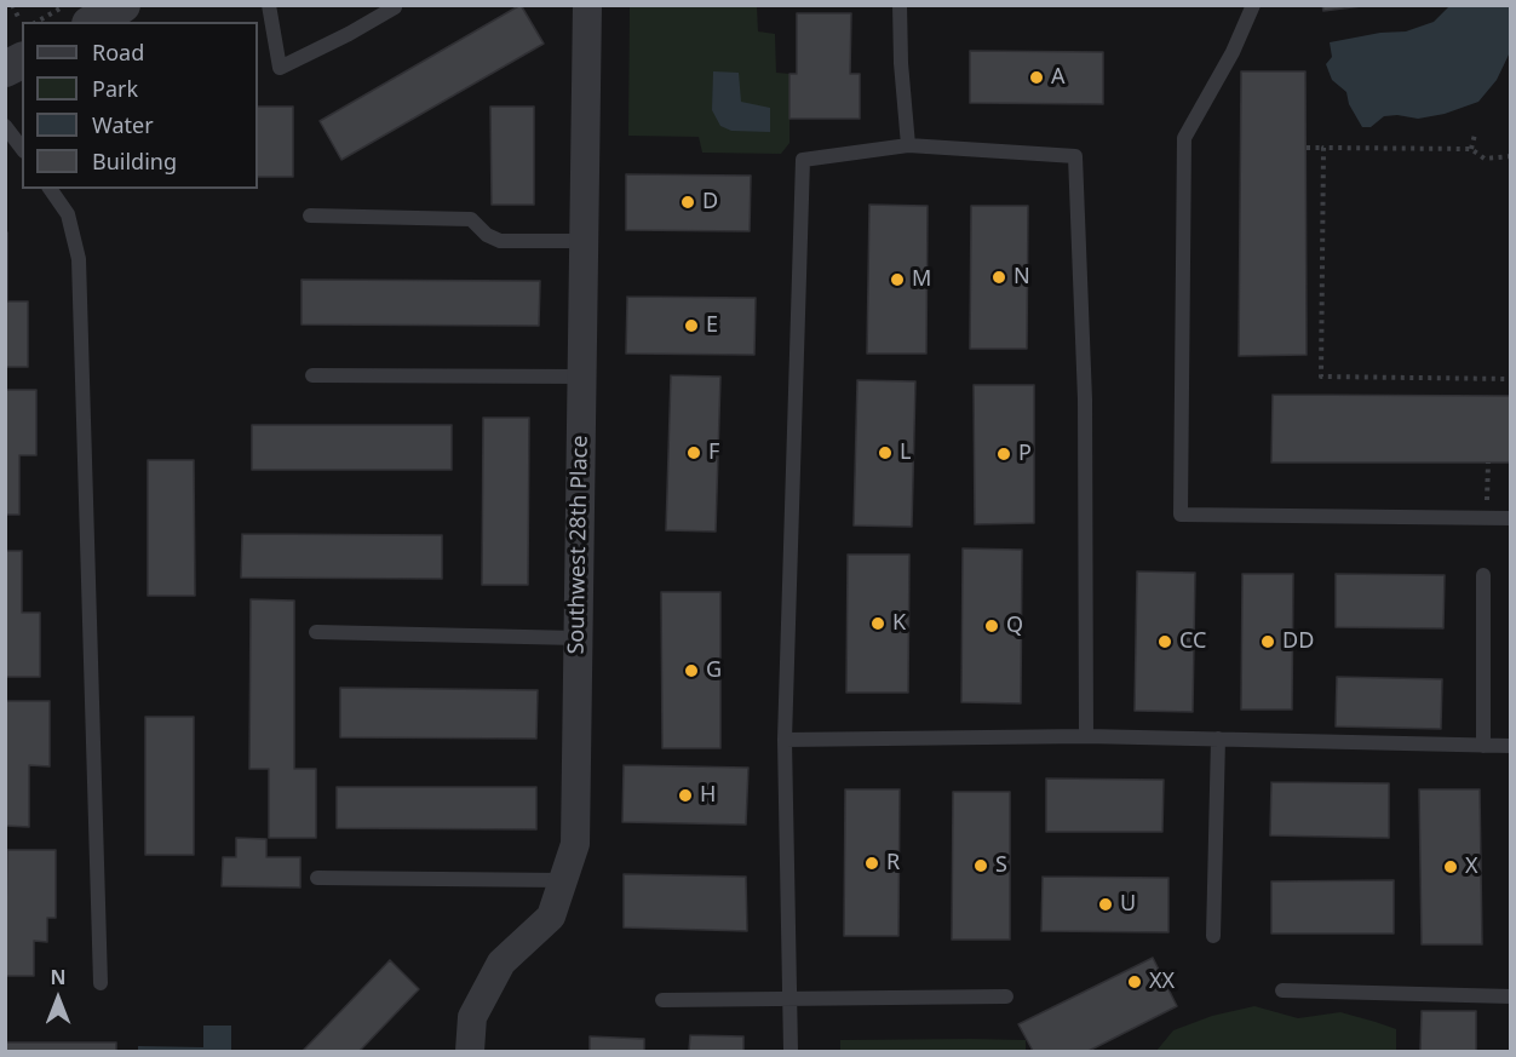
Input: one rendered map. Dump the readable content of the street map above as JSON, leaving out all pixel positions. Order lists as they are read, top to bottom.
{
  "streets": {
    "street": ["Southwest 28th Place"]
  },
  "places": [
    "A",
    "D",
    "N",
    "M",
    "E",
    "F",
    "L",
    "P",
    "K",
    "Q",
    "CC",
    "DD",
    "G",
    "H",
    "R",
    "S",
    "X",
    "U",
    "XX"
  ],
  "legend": [
    "Road",
    "Park",
    "Water",
    "Building"
  ],
  "north": "top"
}
